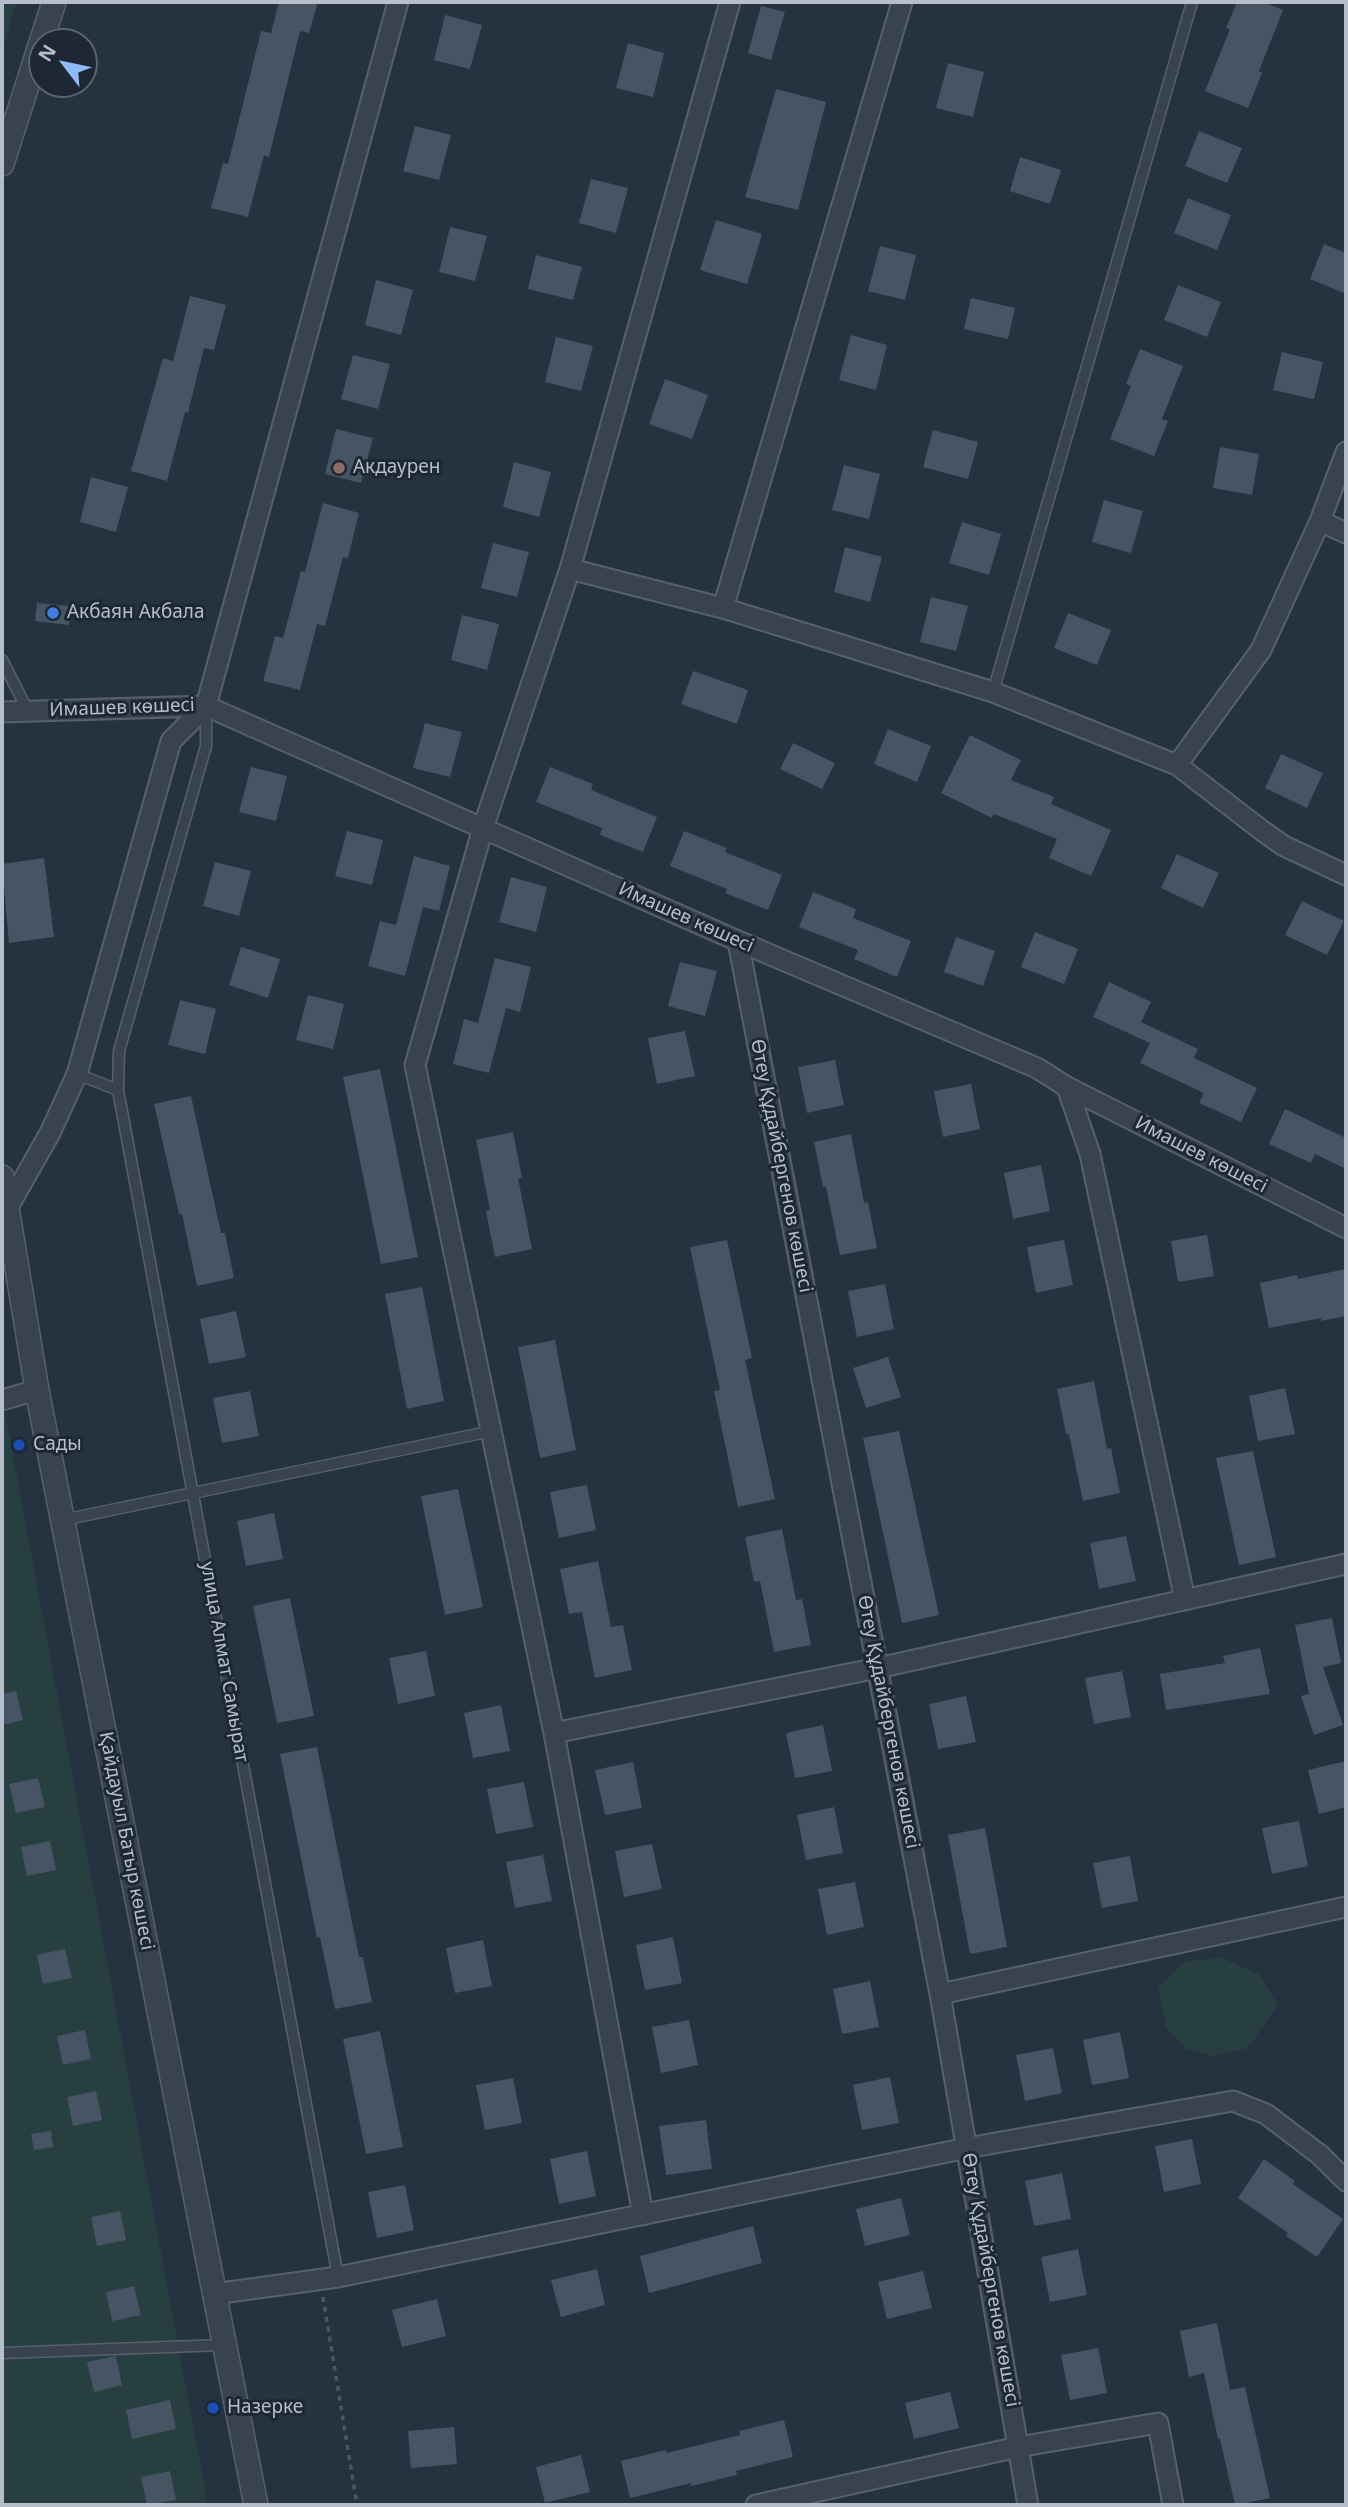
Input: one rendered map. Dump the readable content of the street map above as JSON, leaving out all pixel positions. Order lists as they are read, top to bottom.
{
  "streets": {
    "street": ["Имашев көшесі", "Өтеу Құдайбергенов көшесі", "Қайдауыл Батыр көшесі"],
    "lane": ["улица Алмат Самырат"]
  },
  "crossings": [
    ["Имашев көшесі", "Өтеу Құдайбергенов көшесі"],
    ["Имашев көшесі", "улица Алмат Самырат"]
  ],
  "places": [
    "Акдаурен",
    "Акбаян Акбала",
    "Сады",
    "Назерке"
  ],
  "north": "top left"
}
